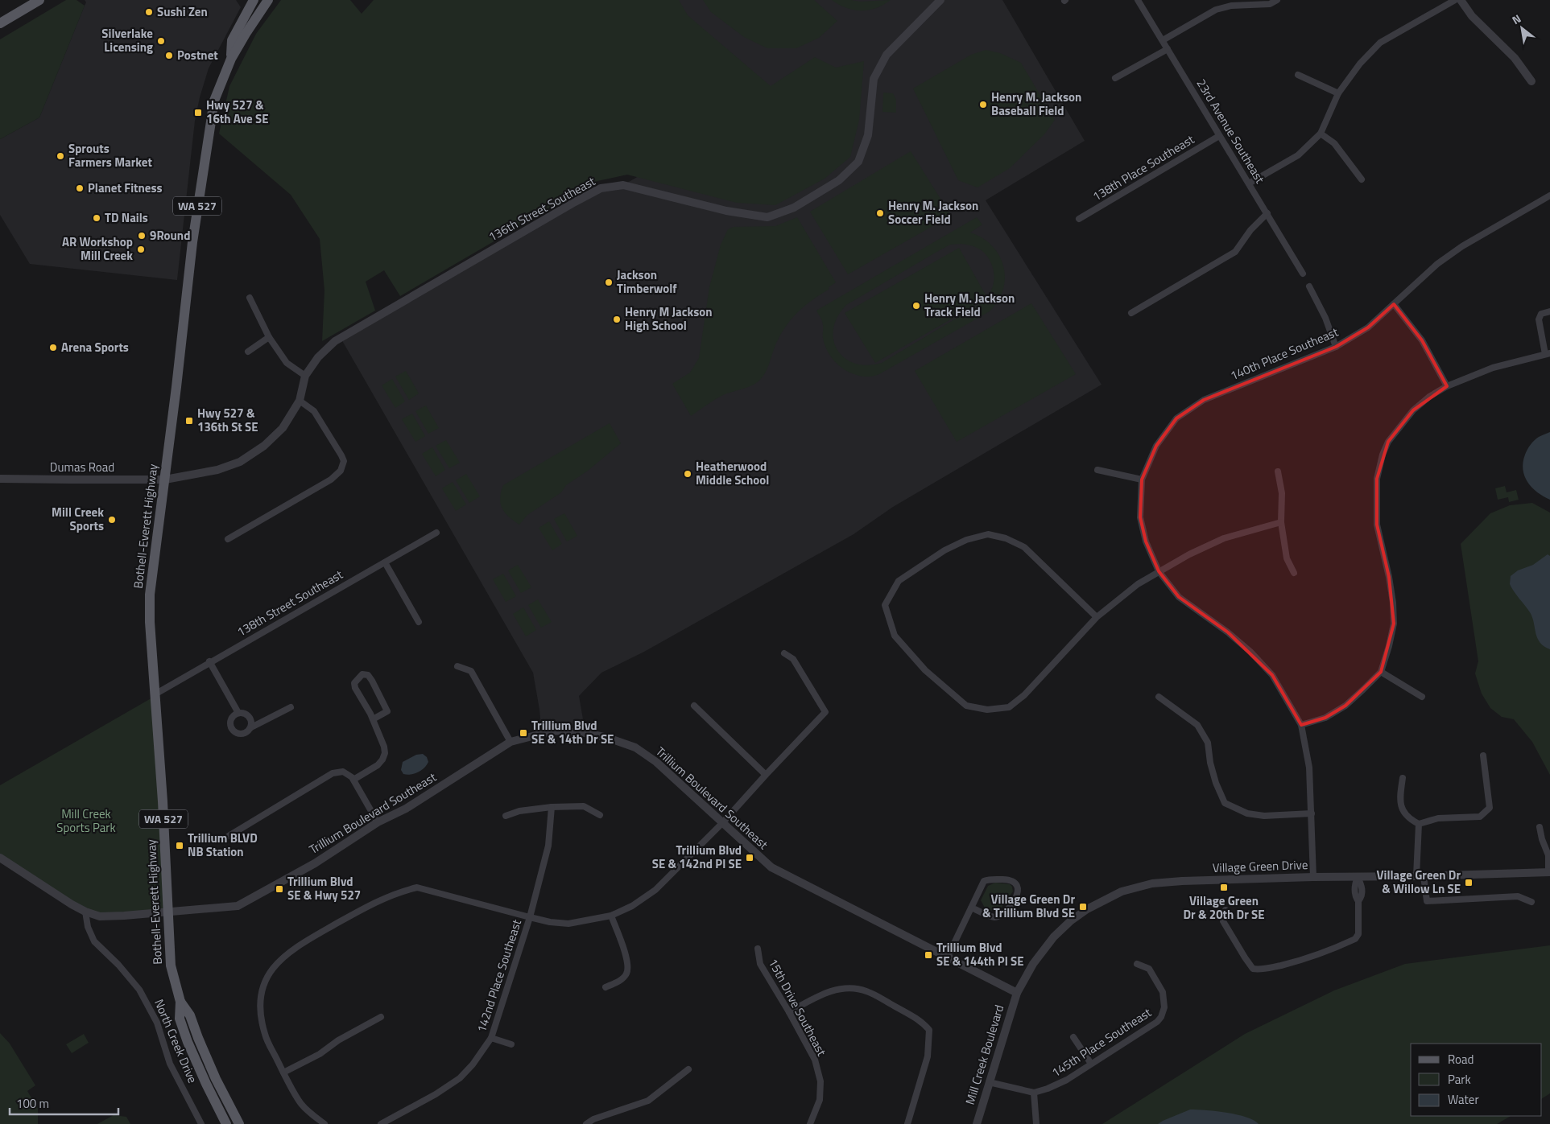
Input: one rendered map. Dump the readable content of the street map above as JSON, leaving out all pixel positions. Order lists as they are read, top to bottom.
{
  "streets": {
    "main road": ["WA 527", "Bothell-Everett Highway"],
    "street": [
      "23rd Avenue Southeast",
      "138th Place Southeast",
      "136th Street Southeast",
      "140th Place Southeast",
      "Dumas Road",
      "138th Street Southeast",
      "Trillium Boulevard Southeast",
      "Village Green Drive",
      "142nd Place Southeast",
      "15th Drive Southeast",
      "North Creek Drive",
      "145th Place Southeast",
      "Mill Creek Boulevard"
    ]
  },
  "crossings": [
    ["23rd Avenue Southeast", "138th Place Southeast"],
    ["136th Street Southeast", "Dumas Road"],
    ["136th Street Southeast", "Bothell-Everett Highway"],
    ["Dumas Road", "Bothell-Everett Highway"],
    ["Bothell-Everett Highway", "138th Street Southeast"],
    ["Bothell-Everett Highway", "Trillium Boulevard Southeast"],
    ["Trillium Boulevard Southeast", "Village Green Drive"],
    ["Trillium Boulevard Southeast", "142nd Place Southeast"],
    ["Trillium Boulevard Southeast", "Mill Creek Boulevard"],
    ["Village Green Drive", "Mill Creek Boulevard"]
  ],
  "parks": ["Mill Creek Sports Park"],
  "places": {
    "other": [
      "Sushi Zen",
      "Silverlake Licensing",
      "Postnet",
      "Henry M. Jackson Baseball Field",
      "Sprouts Farmers Market",
      "Planet Fitness",
      "Henry M. Jackson Soccer Field",
      "TD Nails",
      "9Round",
      "AR Workshop Mill Creek",
      "Jackson Timberwolf",
      "Henry M. Jackson Track Field",
      "Henry M Jackson High School",
      "Arena Sports",
      "Heatherwood Middle School",
      "Mill Creek Sports"
    ],
    "transit": [
      "Hwy 527 & 16th Ave SE",
      "Hwy 527 & 136th St SE",
      "Trillium Blvd SE & 14th Dr SE",
      "Trillium BLVD NB Station",
      "Trillium Blvd SE & 142nd Pl SE",
      "Village Green Dr & Willow Ln SE",
      "Village Green Dr & 20th Dr SE",
      "Trillium Blvd SE & Hwy 527",
      "Village Green Dr & Trillium Blvd SE",
      "Trillium Blvd SE & 144th Pl SE"
    ]
  },
  "legend": ["Road", "Park", "Water"],
  "scale_bar": "100 m",
  "north": "top left"
}
